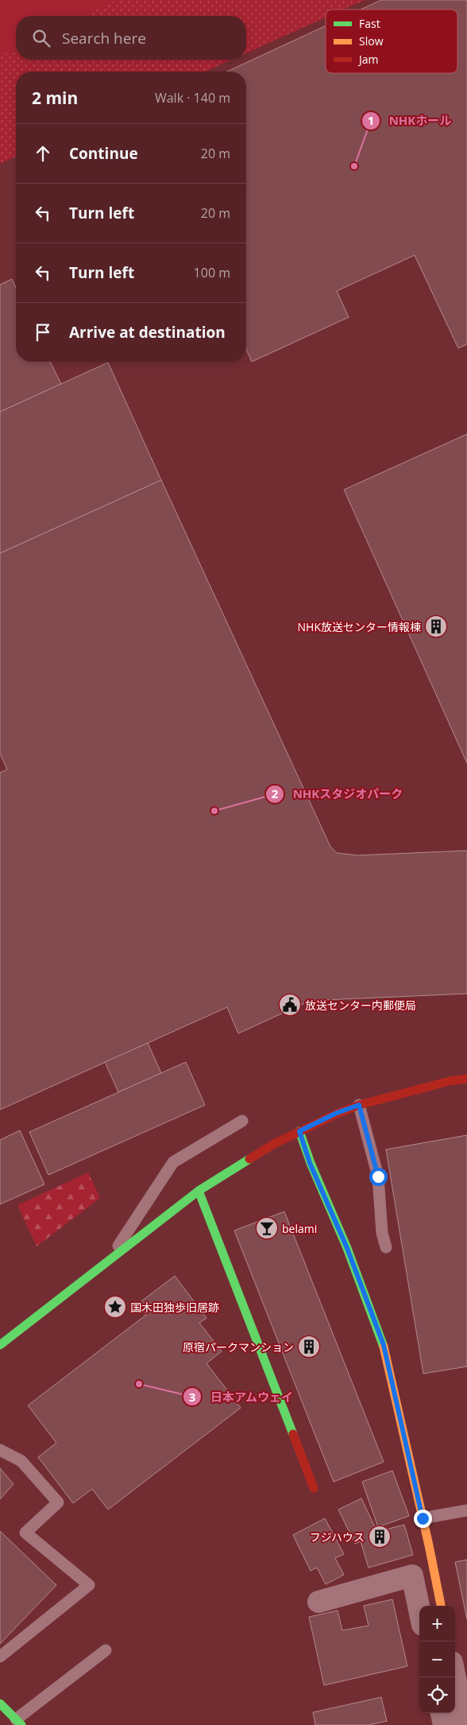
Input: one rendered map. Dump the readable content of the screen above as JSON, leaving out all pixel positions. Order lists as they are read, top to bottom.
{
  "places": {
    "other": ["NHKホール", "NHKスタジオパーク", "日本アムウェイ"],
    "building": ["NHK放送センター情報棟", "原宿パークマンション", "フジハウス"],
    "public building": ["放送センター内郵便局"],
    "bar": ["belami"],
    "place": ["国木田独歩旧居跡"]
  },
  "legend": ["Fast", "Slow", "Jam"],
  "page": {
    "search": "Search here",
    "heading": ["2 min", "Walk · 140 m"],
    "list": [
      ["Continue", "20 m"],
      ["Turn left", "20 m"],
      ["Turn left", "100 m"],
      "Arrive at destination"
    ],
    "map_buttons": ["+", "−"]
  }
}
